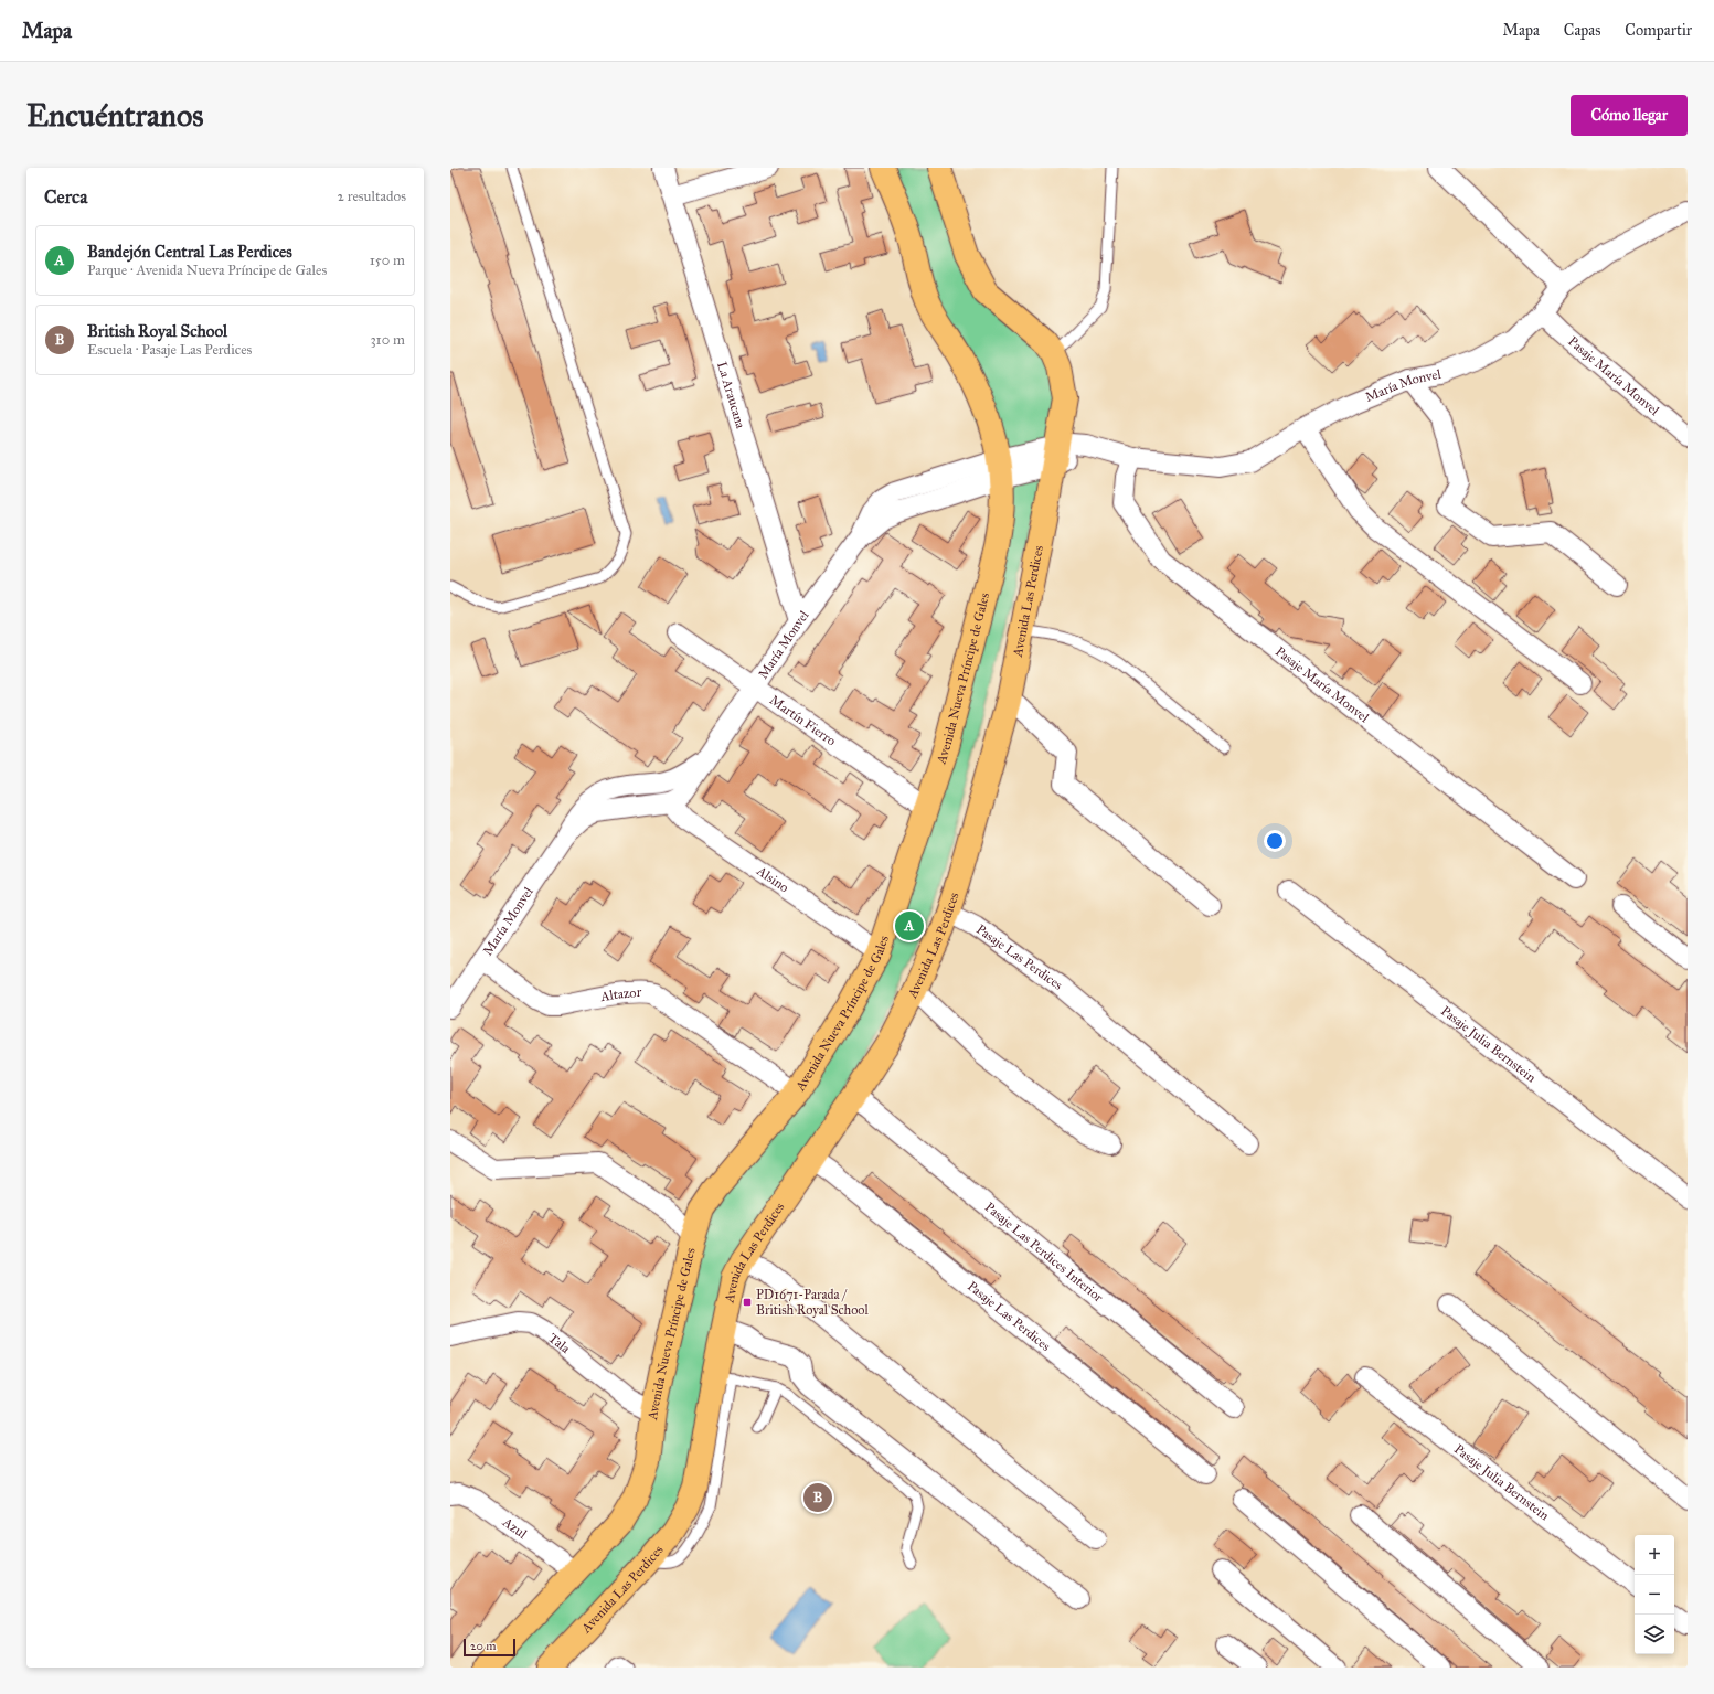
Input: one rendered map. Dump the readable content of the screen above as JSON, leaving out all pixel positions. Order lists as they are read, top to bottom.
{
  "streets": {
    "main road": ["Avenida Las Perdices", "Avenida Nueva Príncipe de Gales"],
    "street": [
      "Pasaje María Monvel",
      "María Monvel",
      "La Araucana",
      "Martín Fierro",
      "Alsino",
      "Pasaje Las Perdices",
      "Altazor",
      "Pasaje Julia Bernstein",
      "Pasaje Las Perdices Interior",
      "Tala",
      "Azul"
    ]
  },
  "crossings": [
    ["Pasaje María Monvel", "María Monvel"],
    ["María Monvel", "La Araucana"],
    ["María Monvel", "Avenida Las Perdices"],
    ["María Monvel", "Avenida Nueva Príncipe de Gales"],
    ["María Monvel", "Martín Fierro"],
    ["María Monvel", "Alsino"],
    ["María Monvel", "Altazor"],
    ["Avenida Las Perdices", "Pasaje Las Perdices"],
    ["Avenida Las Perdices", "Pasaje Las Perdices Interior"],
    ["Avenida Nueva Príncipe de Gales", "Martín Fierro"],
    ["Avenida Nueva Príncipe de Gales", "Alsino"],
    ["Avenida Nueva Príncipe de Gales", "Altazor"],
    ["Avenida Nueva Príncipe de Gales", "Tala"],
    ["Avenida Nueva Príncipe de Gales", "Azul"]
  ],
  "places": {
    "transit": ["PD1671-Parada / British Royal School"]
  },
  "scale_bar": "20 m",
  "page": {
    "header": "Mapa",
    "nav": ["Mapa", "Capas", "Compartir"],
    "buttons": "Cómo llegar",
    "title": "Encuéntranos",
    "heading": ["Cerca", "2 resultados"],
    "list": [
      {
        "mark": "A",
        "name": "Bandejón Central Las Perdices",
        "note": "Parque · Avenida Nueva Príncipe de Gales",
        "value": "150 m"
      },
      {
        "mark": "B",
        "name": "British Royal School",
        "note": "Escuela · Pasaje Las Perdices",
        "value": "310 m"
      }
    ],
    "pins": ["A", "B"],
    "map_buttons": ["+", "−"],
    "scale": "20 m"
  }
}
